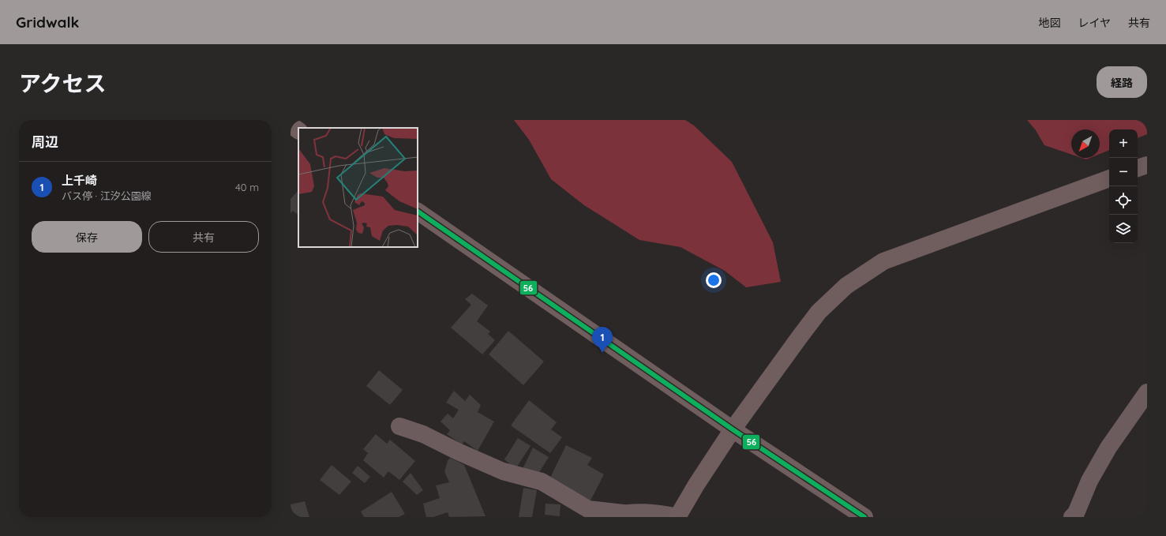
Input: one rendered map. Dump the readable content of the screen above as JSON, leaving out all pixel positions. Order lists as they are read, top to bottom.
{
  "lines": ["transit line 56"],
  "north": "bottom left",
  "page": {
    "header": "Gridwalk",
    "nav": ["地図", "レイヤ", "共有"],
    "title": "アクセス",
    "buttons": [
      "経路",
      ["保存", "共有"]
    ],
    "heading": "周辺",
    "map_buttons": ["+", "−"],
    "list": [
      {
        "mark": "1",
        "name": "上千崎",
        "note": "バス停 · 江汐公園線",
        "value": "40 m"
      }
    ],
    "pins": "1"
  }
}
